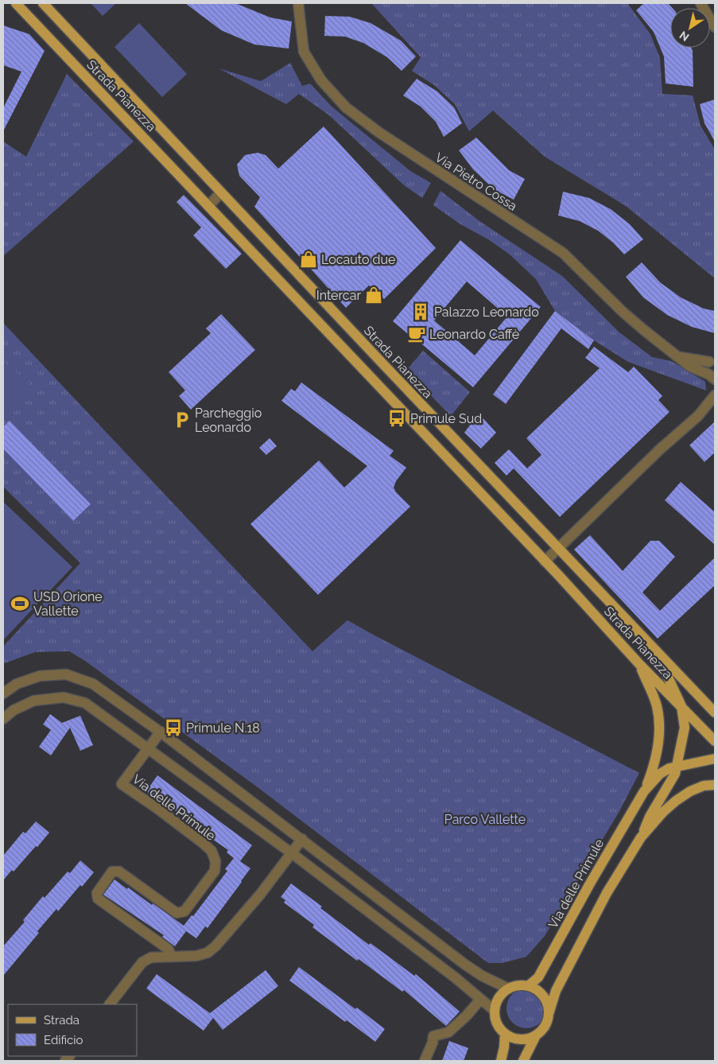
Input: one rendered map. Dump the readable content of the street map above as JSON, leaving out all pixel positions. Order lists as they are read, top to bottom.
{
  "streets": {
    "main road": ["Strada Pianezza", "Via delle Primule"],
    "street": ["Via Pietro Cossa"]
  },
  "crossings": [
    ["Strada Pianezza", "Via delle Primule"]
  ],
  "parks": ["Parco Vallette"],
  "places": {
    "shop": ["Locauto due", "Intercar"],
    "building": ["Palazzo Leonardo"],
    "cafe": ["Leonardo Caffè"],
    "bus stop": ["Primule Sud", "Primule N.18"],
    "parking": ["Parcheggio Leonardo"],
    "sports": ["USD Orione Vallette"]
  },
  "legend": ["Strada", "Edificio"],
  "north": "bottom left"
}
